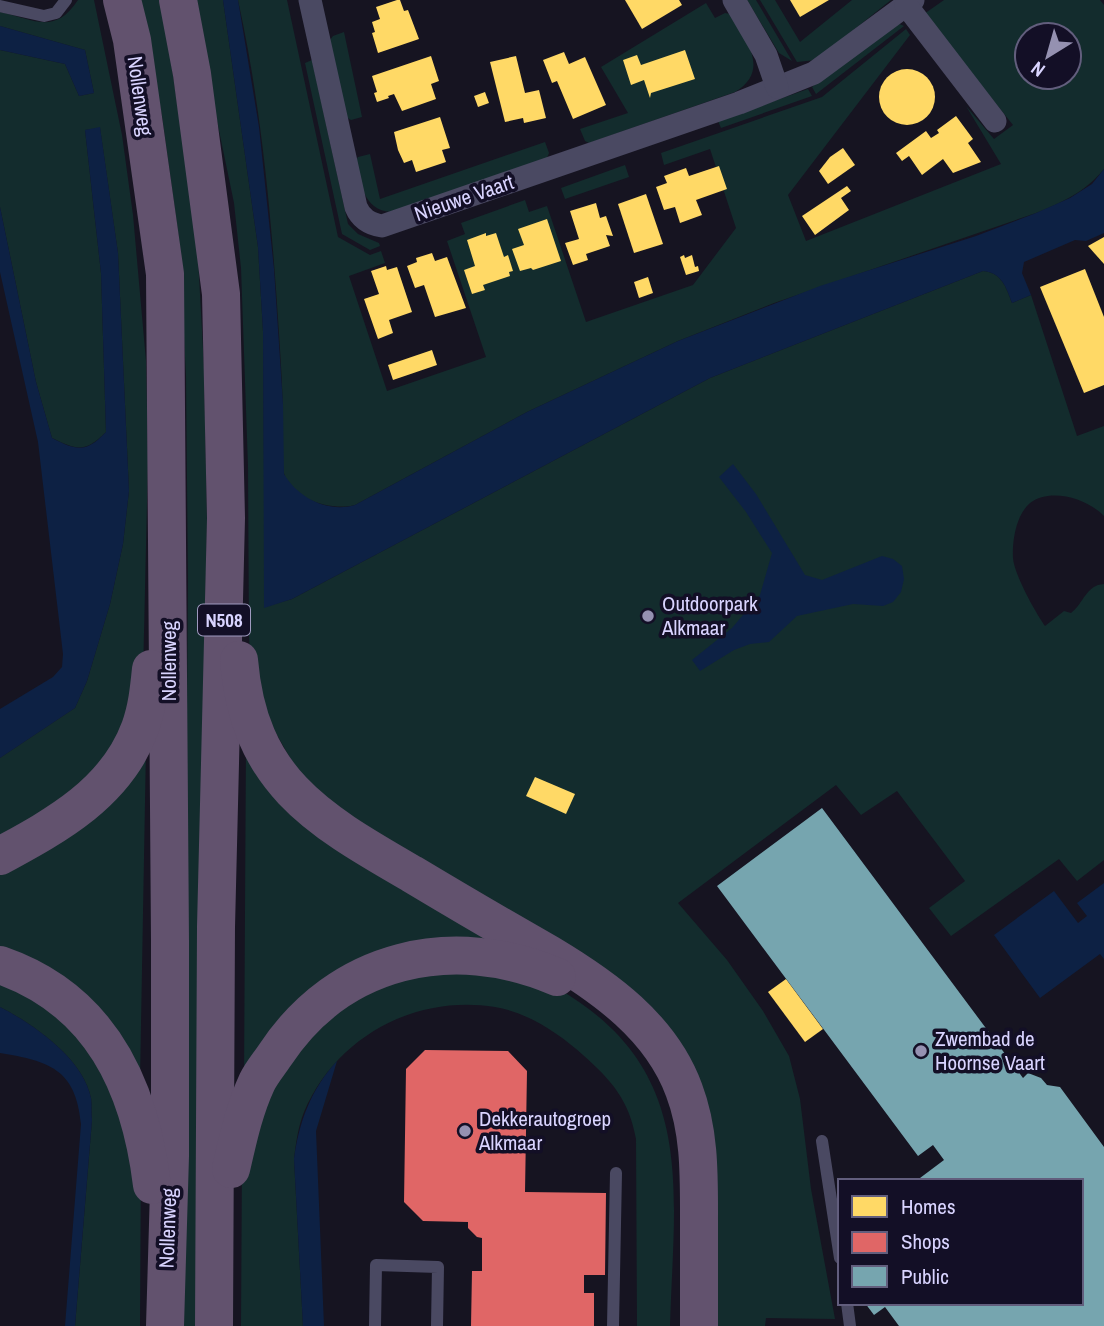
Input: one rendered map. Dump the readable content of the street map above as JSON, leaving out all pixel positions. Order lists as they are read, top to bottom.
{
  "streets": {
    "highway": ["Nollenweg", "N508"],
    "street": ["Nieuwe Vaart"]
  },
  "places": ["Outdoorpark Alkmaar", "Zwembad de Hoornse Vaart", "Dekkerautogroep Alkmaar"],
  "legend": ["Homes", "Shops", "Public"],
  "north": "bottom left"
}
